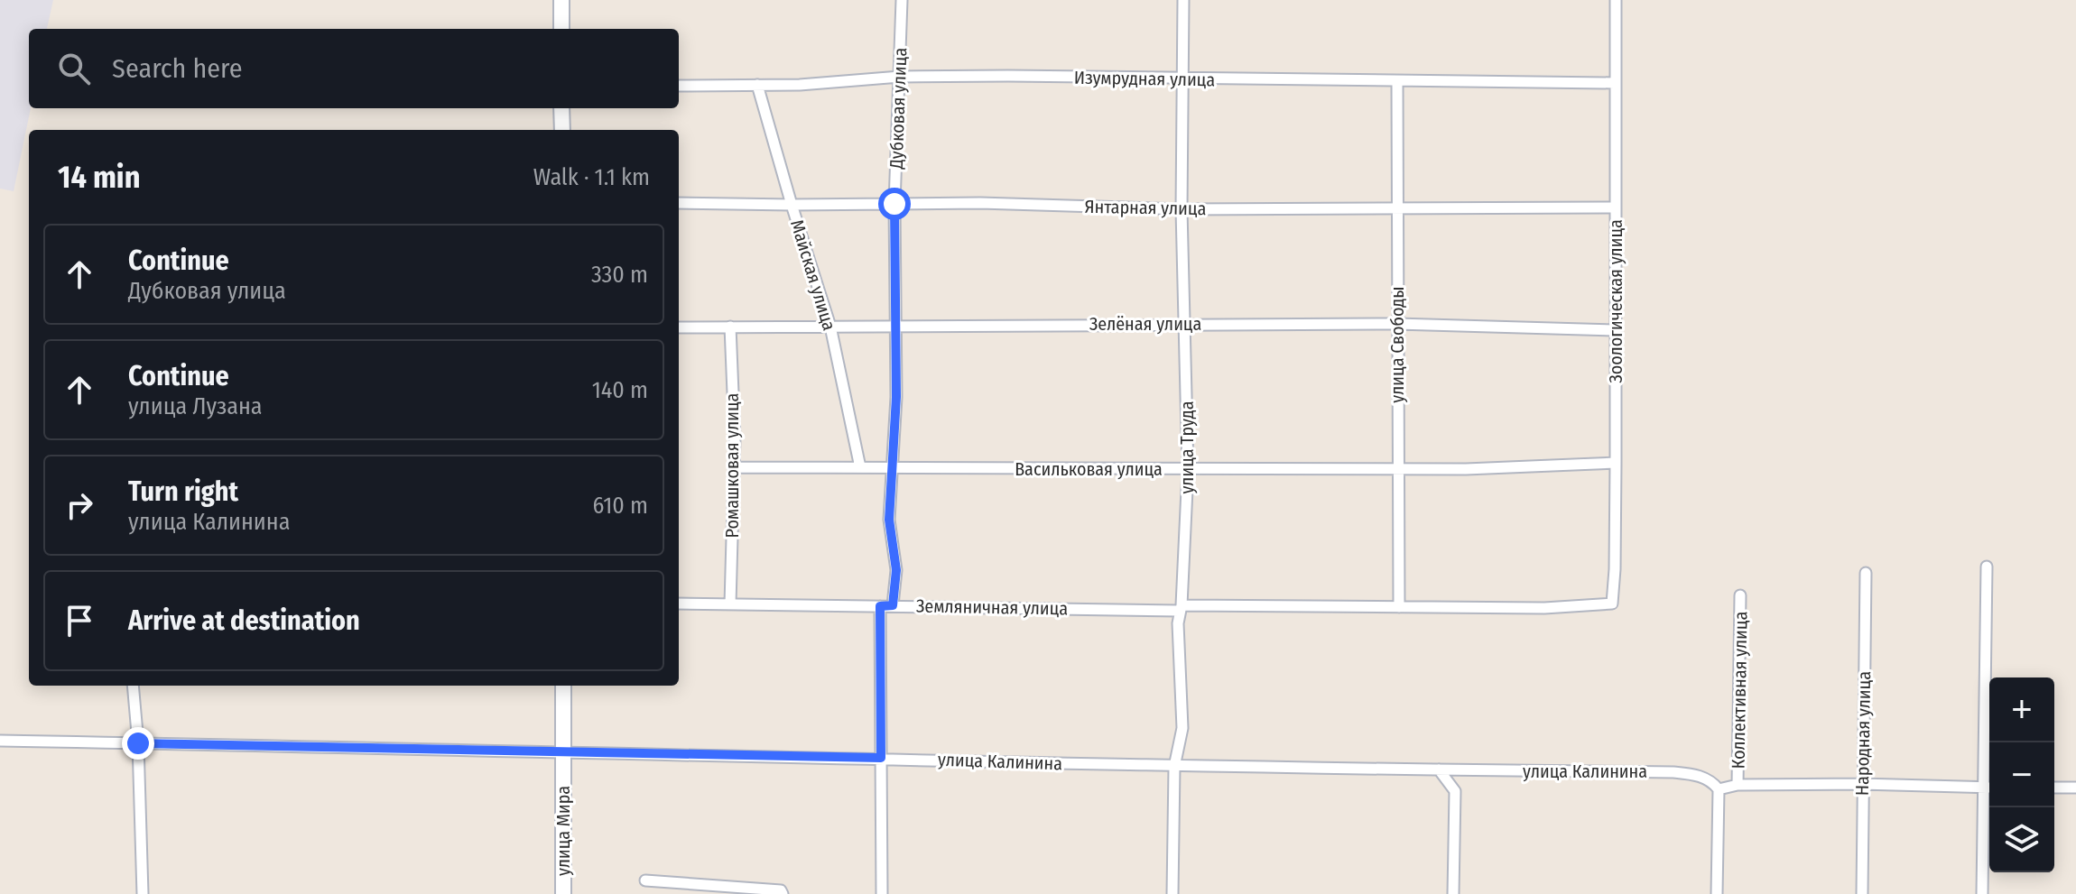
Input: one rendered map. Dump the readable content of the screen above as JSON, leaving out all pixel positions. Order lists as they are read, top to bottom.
{
  "streets": {
    "main road": ["улица Мира"],
    "street": [
      "Изумрудная улица",
      "Дубковая улица",
      "Янтарная улица",
      "Майская улица",
      "Зоологическая улица",
      "Зелёная улица",
      "улица Свободы",
      "улица Труда",
      "Ромашковая улица",
      "Васильковая улица",
      "Земляничная улица",
      "Коллективная улица",
      "Народная улица",
      "улица Калинина"
    ]
  },
  "crossings": [
    ["Изумрудная улица", "Дубковая улица"],
    ["Изумрудная улица", "Майская улица"],
    ["Изумрудная улица", "Зоологическая улица"],
    ["Изумрудная улица", "улица Свободы"],
    ["Изумрудная улица", "улица Труда"],
    ["Дубковая улица", "Янтарная улица"],
    ["Дубковая улица", "Зелёная улица"],
    ["Дубковая улица", "Васильковая улица"],
    ["Дубковая улица", "Земляничная улица"],
    ["Янтарная улица", "Майская улица"],
    ["Янтарная улица", "Зоологическая улица"],
    ["Янтарная улица", "улица Свободы"],
    ["Янтарная улица", "улица Труда"],
    ["Майская улица", "Зелёная улица"],
    ["Майская улица", "Васильковая улица"],
    ["Зоологическая улица", "Зелёная улица"],
    ["Зоологическая улица", "Васильковая улица"],
    ["Зоологическая улица", "Земляничная улица"],
    ["Зелёная улица", "улица Свободы"],
    ["Зелёная улица", "улица Труда"],
    ["Зелёная улица", "Ромашковая улица"],
    ["улица Свободы", "Васильковая улица"],
    ["улица Свободы", "Земляничная улица"],
    ["улица Труда", "Васильковая улица"],
    ["улица Труда", "Земляничная улица"],
    ["улица Труда", "улица Калинина"],
    ["Ромашковая улица", "Васильковая улица"],
    ["Ромашковая улица", "Земляничная улица"],
    ["Коллективная улица", "улица Калинина"],
    ["улица Калинина", "улица Мира"]
  ],
  "page": {
    "search": "Search here",
    "heading": ["14 min", "Walk · 1.1 km"],
    "list": [
      ["Continue", "Дубковая улица", "330 m"],
      ["Continue", "улица Лузана", "140 m"],
      ["Turn right", "улица Калинина", "610 m"],
      "Arrive at destination"
    ],
    "map_buttons": ["+", "−"]
  }
}
